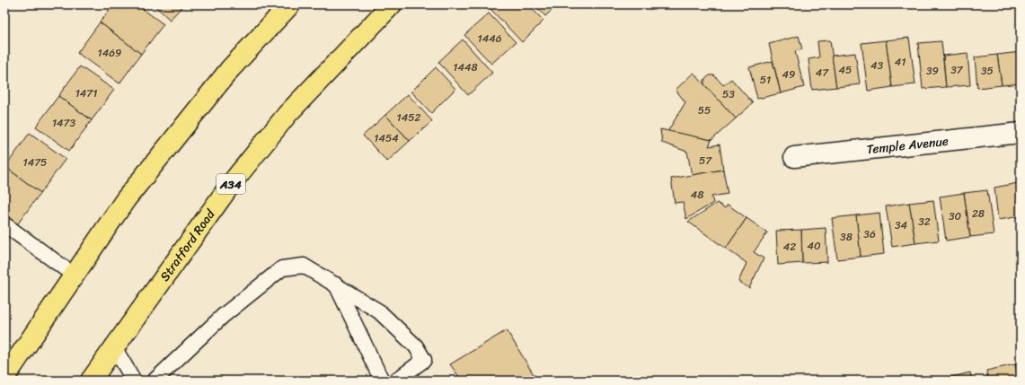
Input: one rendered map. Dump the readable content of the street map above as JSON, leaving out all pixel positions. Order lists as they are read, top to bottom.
{
  "streets": {
    "highway": ["A34", "Stratford Road"],
    "street": ["Temple Avenue"]
  },
  "house_numbers": [
    "1446",
    "1469",
    "41",
    "43",
    "1448",
    "45",
    "37",
    "39",
    "35",
    "47",
    "49",
    "51",
    "1471",
    "53",
    "55",
    "1452",
    "1473",
    "1454",
    "57",
    "1475",
    "48",
    "28",
    "30",
    "32",
    "34",
    "36",
    "38",
    "40",
    "42"
  ]
}
